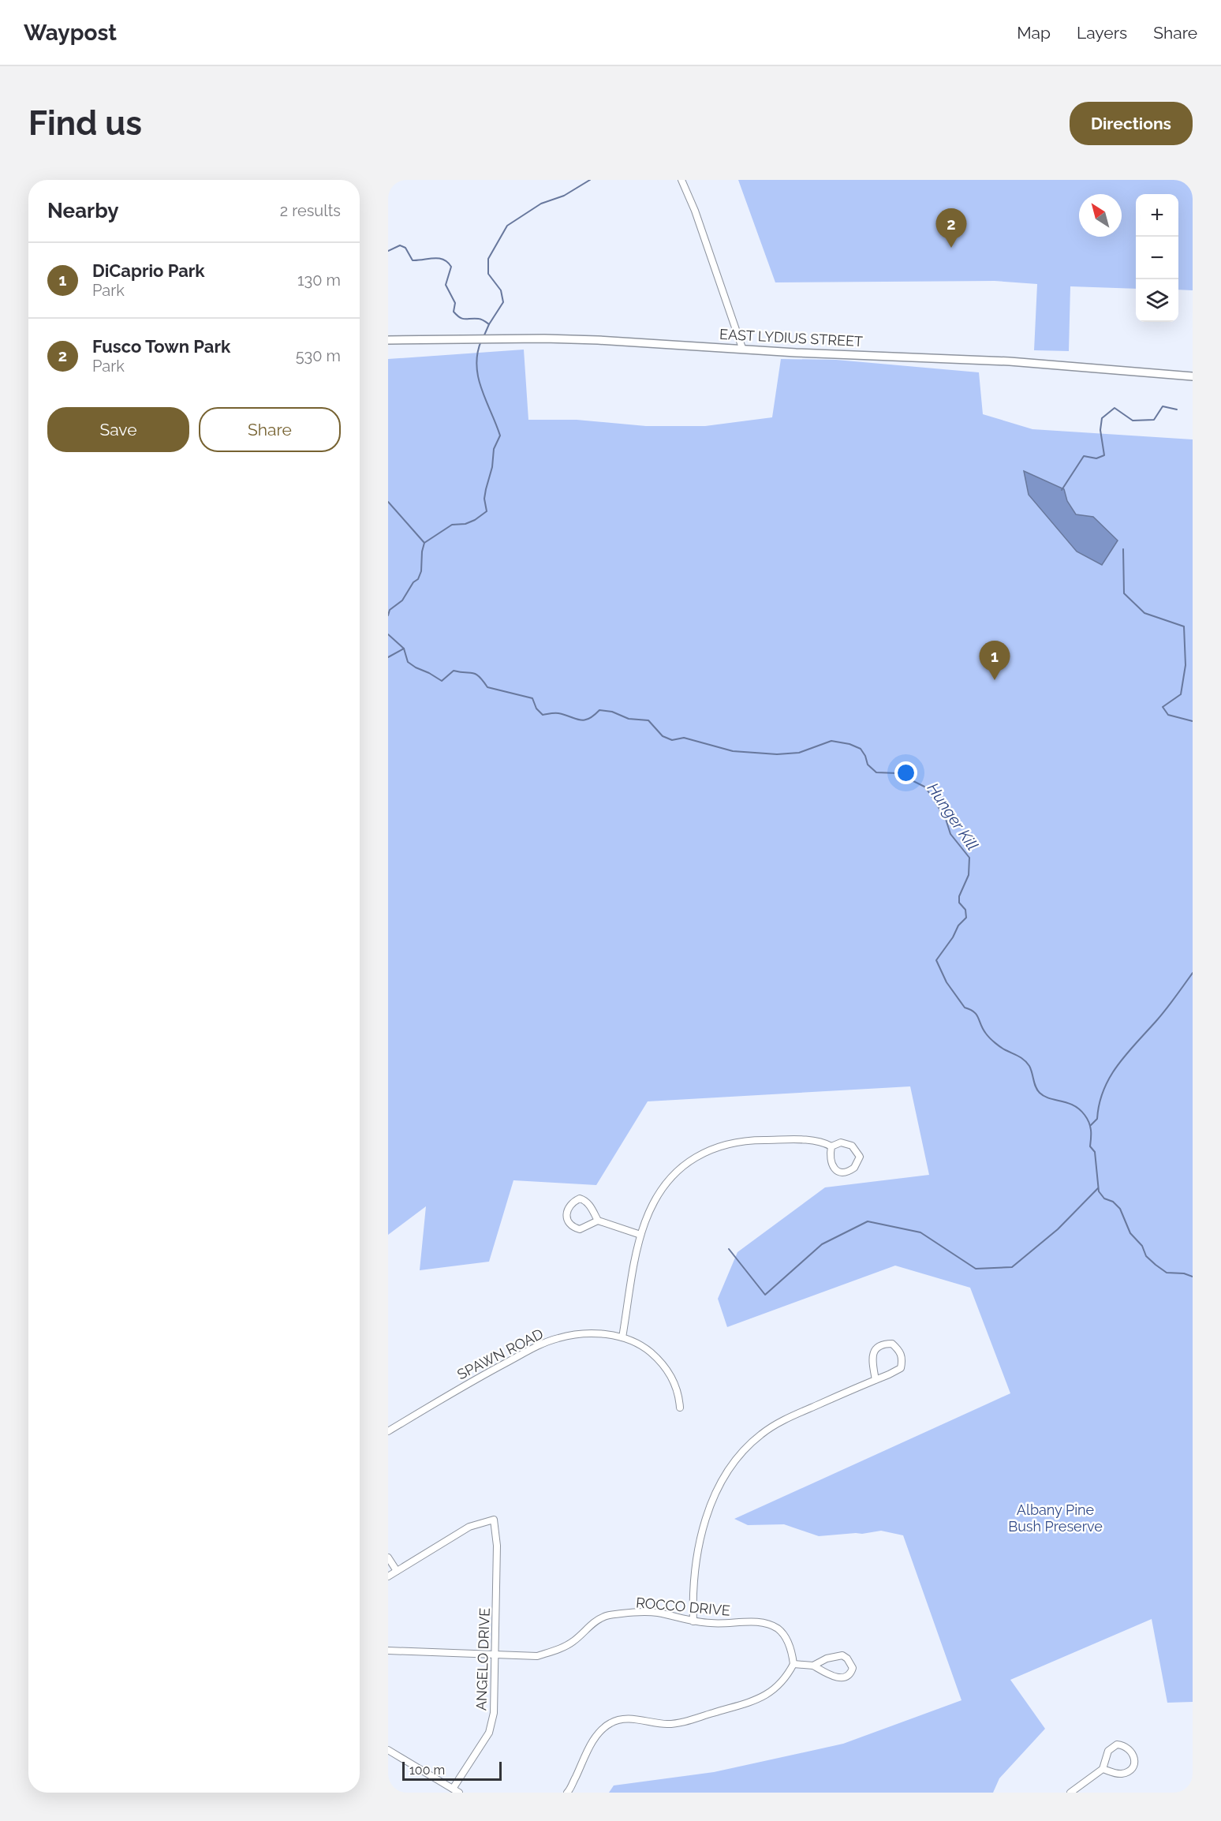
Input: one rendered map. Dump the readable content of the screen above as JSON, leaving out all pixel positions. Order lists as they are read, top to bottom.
{
  "streets": {
    "street": [
      "EAST LYDIUS STREET",
      "SPAWN ROAD",
      "ROCCO DRIVE",
      "ANGELO DRIVE"
    ]
  },
  "crossings": [
    ["ROCCO DRIVE", "ANGELO DRIVE"]
  ],
  "water": ["Hunger Kill"],
  "parks": ["Albany Pine Bush Preserve"],
  "scale_bar": "100 m",
  "north": "top left",
  "page": {
    "header": "Waypost",
    "nav": ["Map", "Layers", "Share"],
    "buttons": [
      "Directions",
      ["Save", "Share"]
    ],
    "title": "Find us",
    "heading": ["Nearby", "2 results"],
    "map_buttons": ["+", "−"],
    "pins": ["2", "1"],
    "list": [
      {
        "mark": "1",
        "name": "DiCaprio Park",
        "note": "Park",
        "value": "130 m"
      },
      {
        "mark": "2",
        "name": "Fusco Town Park",
        "note": "Park",
        "value": "530 m"
      }
    ],
    "scale": "100 m"
  }
}
